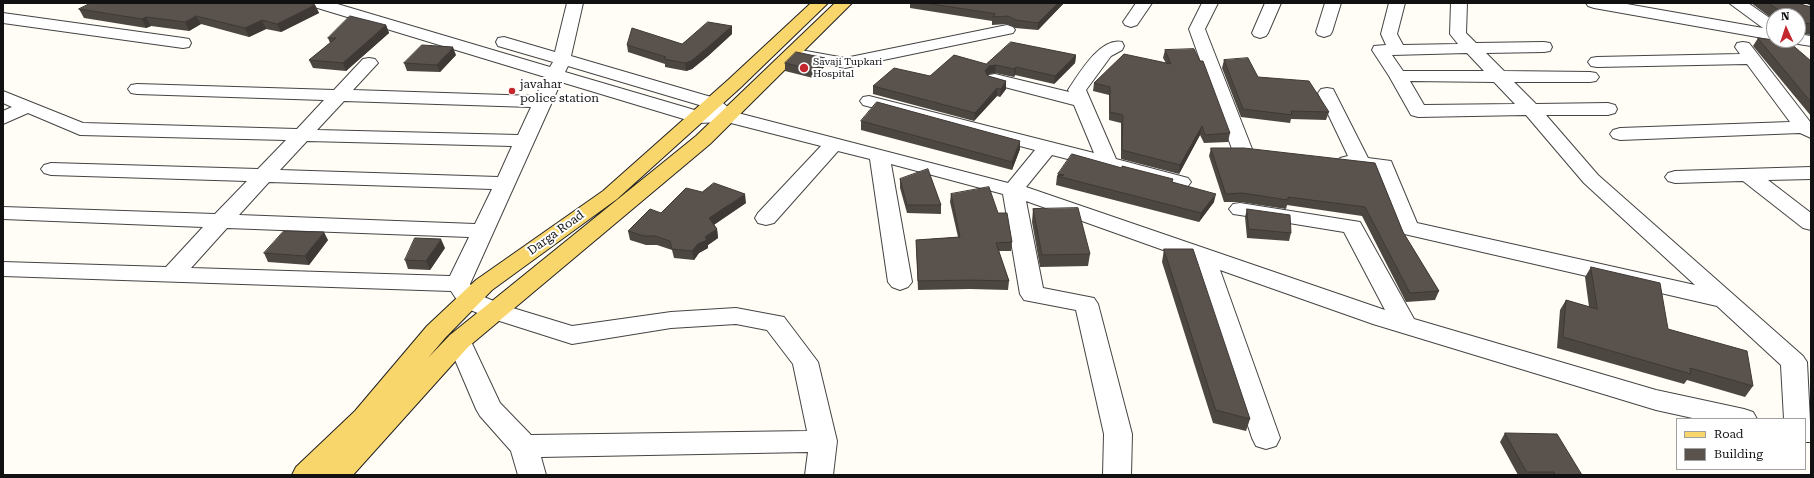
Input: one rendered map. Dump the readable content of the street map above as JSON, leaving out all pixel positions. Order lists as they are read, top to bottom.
{
  "streets": {
    "main road": ["Darga Road"]
  },
  "places": ["Savaji Tupkari Hospital", "javahar police station"],
  "legend": ["Road", "Building"],
  "north": "top"
}
